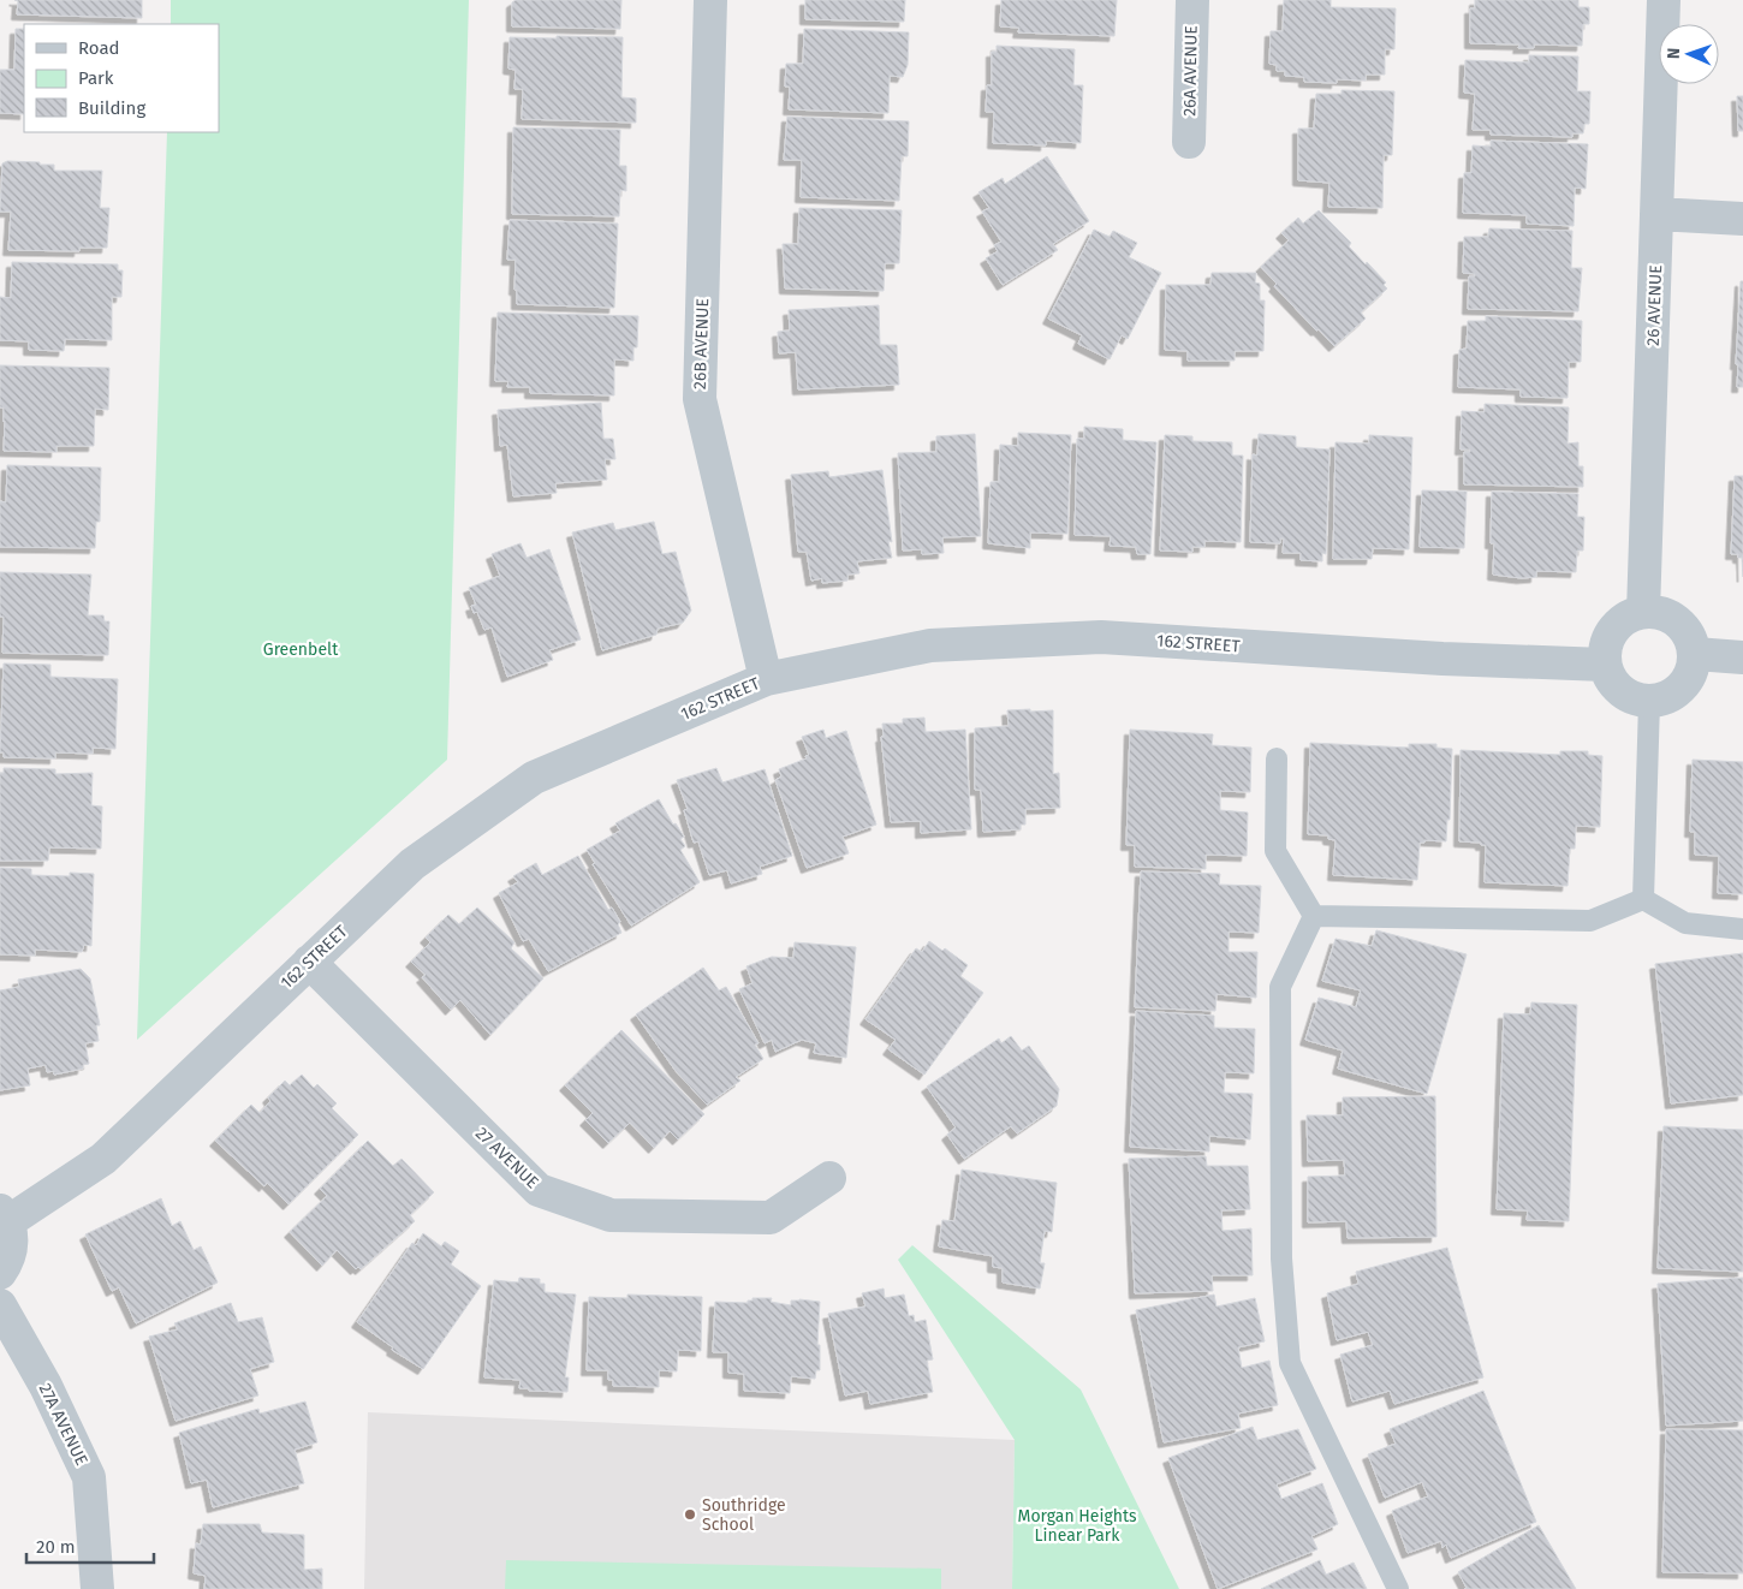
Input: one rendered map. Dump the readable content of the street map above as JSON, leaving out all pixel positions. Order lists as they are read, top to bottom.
{
  "streets": {
    "street": [
      "26A AVENUE",
      "26 AVENUE",
      "26B AVENUE",
      "162 STREET",
      "27 AVENUE",
      "27A AVENUE"
    ]
  },
  "crossings": [
    ["26 AVENUE", "162 STREET"],
    ["26B AVENUE", "162 STREET"],
    ["162 STREET", "27 AVENUE"]
  ],
  "parks": ["Greenbelt", "Morgan Heights Linear Park"],
  "places": ["Southridge School"],
  "legend": ["Road", "Park", "Building"],
  "scale_bar": "20 m",
  "north": "left"
}
